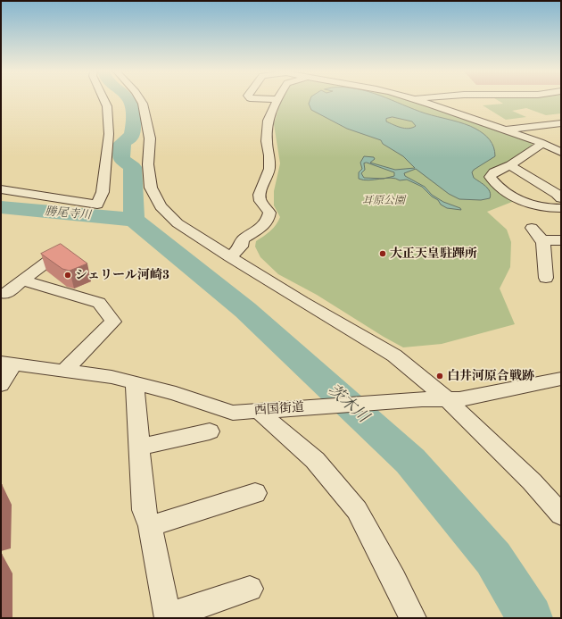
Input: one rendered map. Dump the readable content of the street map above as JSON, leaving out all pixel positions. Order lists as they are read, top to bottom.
{
  "streets": {
    "street": ["西国街道"]
  },
  "water": ["勝尾寺川", "茨木川"],
  "parks": ["耳原公園"],
  "places": ["大正天皇駐蹕所", "シェリール河崎3", "白井河原合戦跡"]
}
